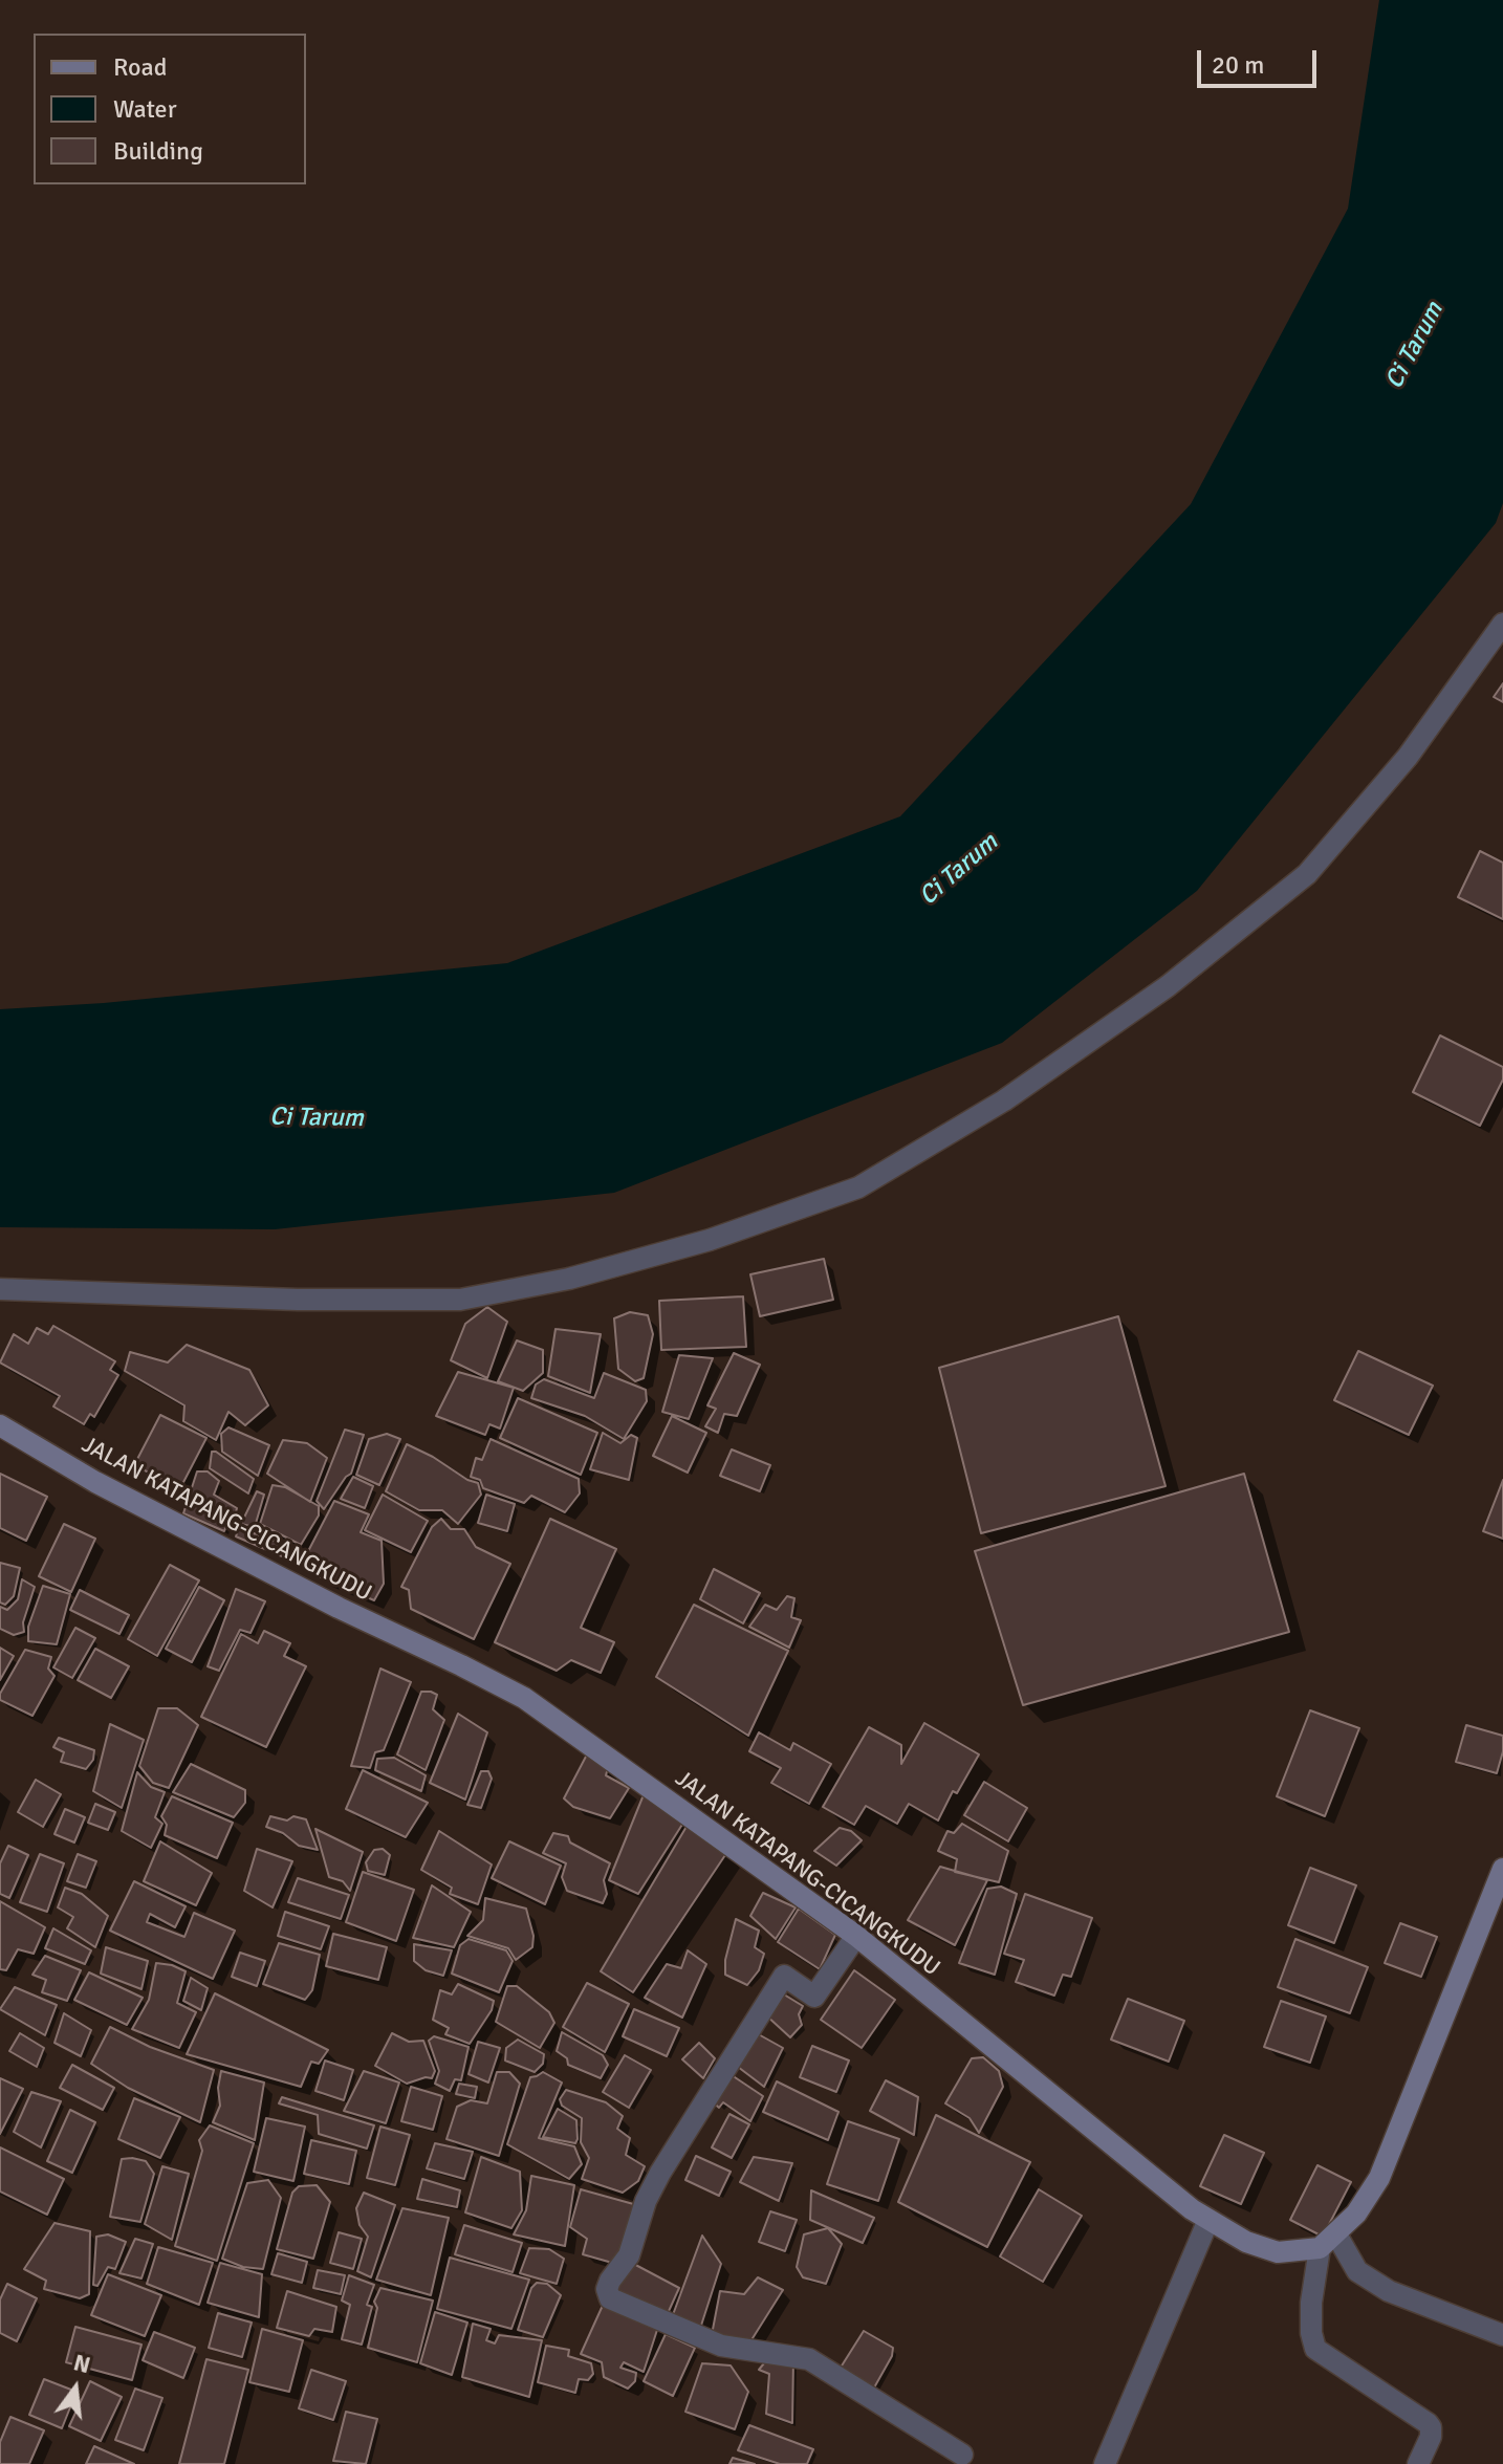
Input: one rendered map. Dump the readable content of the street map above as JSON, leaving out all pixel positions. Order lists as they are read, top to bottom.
{
  "streets": {
    "street": ["JALAN KATAPANG-CICANGKUDU"]
  },
  "water": ["Ci Tarum"],
  "legend": ["Road", "Water", "Building"],
  "scale_bar": "20 m",
  "north": "top"
}
